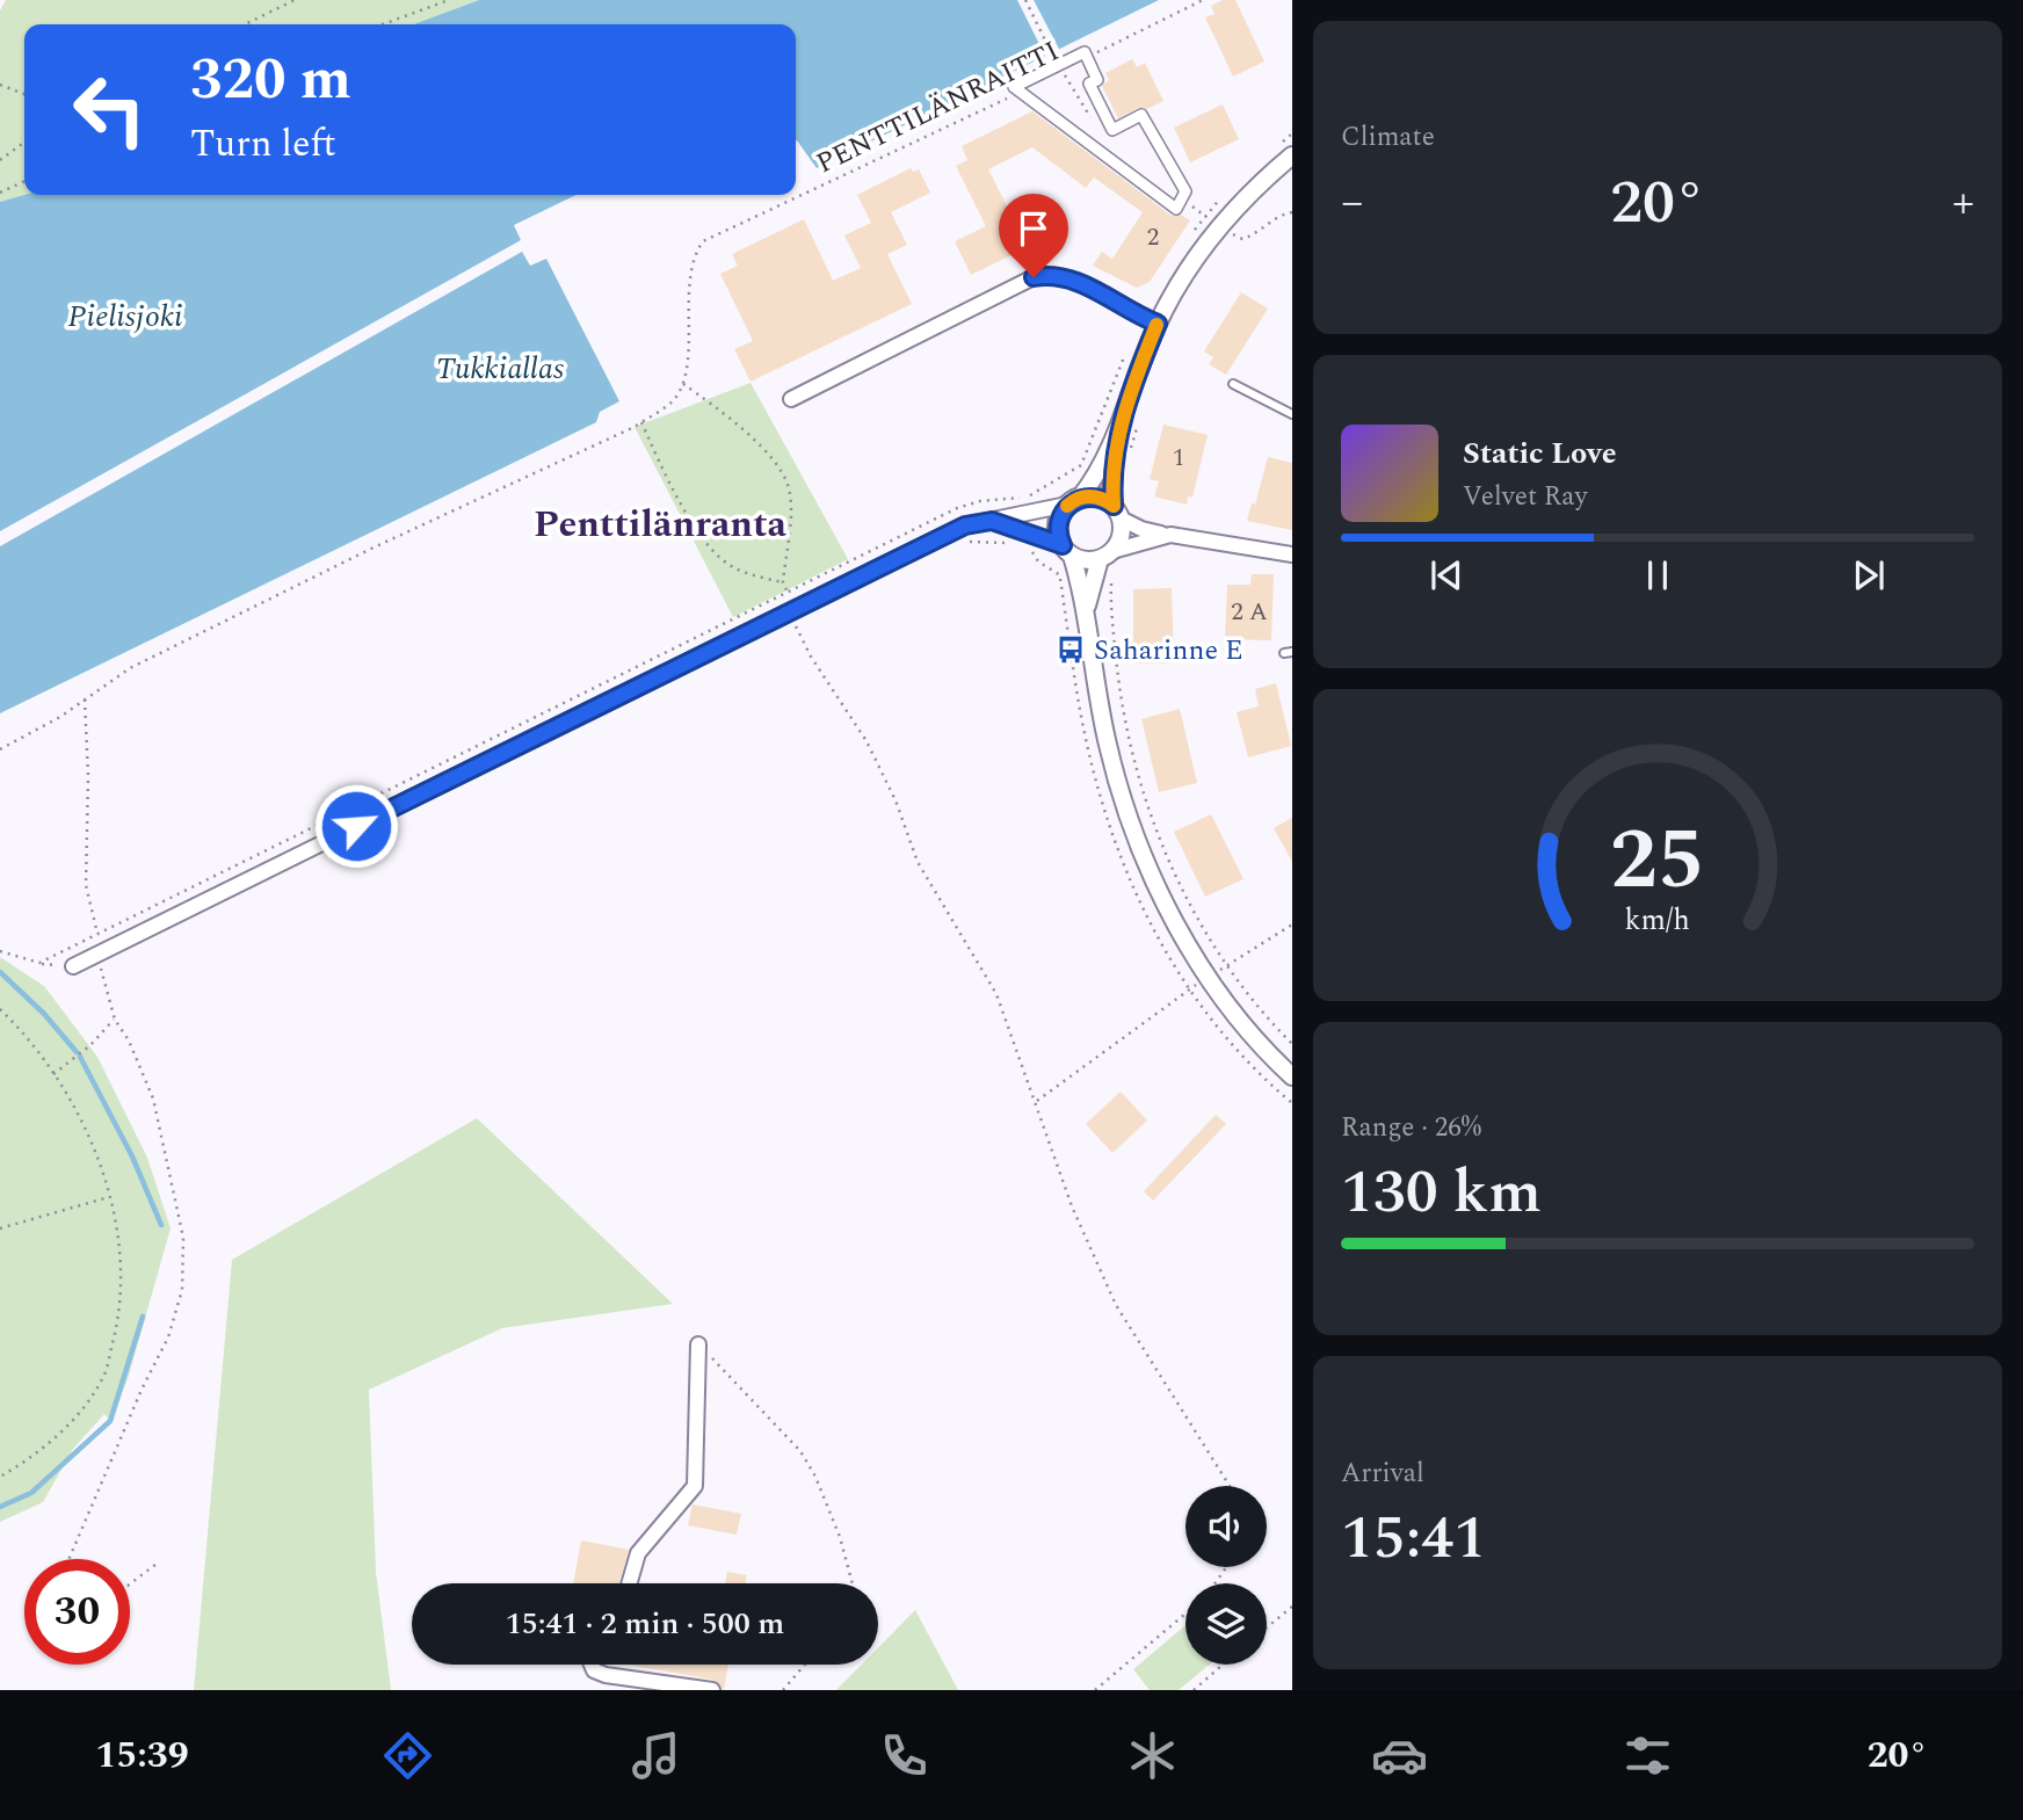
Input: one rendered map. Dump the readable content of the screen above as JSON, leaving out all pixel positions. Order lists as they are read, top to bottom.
{
  "streets": {
    "path": ["PENTTILÄNRAITTI"]
  },
  "districts": ["Penttilänranta"],
  "water": ["Pielisjoki", "Tukkiallas"],
  "places": {
    "bus stop": ["Saharinne E"]
  },
  "house_numbers": ["2", "1", "2 A"],
  "page": {
    "tile": [
      "Climate",
      ["Range · 26%", "130 km"],
      ["Arrival", "15:41"]
    ],
    "turn": ["320 m", "Turn left"],
    "heat": ["−", "20°", "+"],
    "song": ["Static Love", "Velvet Ray"],
    "limit": "30",
    "trip": "15:41 · 2 min · 500 m",
    "tabs": ["15:39", "20°"],
    "gauge": ["25", "km/h"]
  }
}
